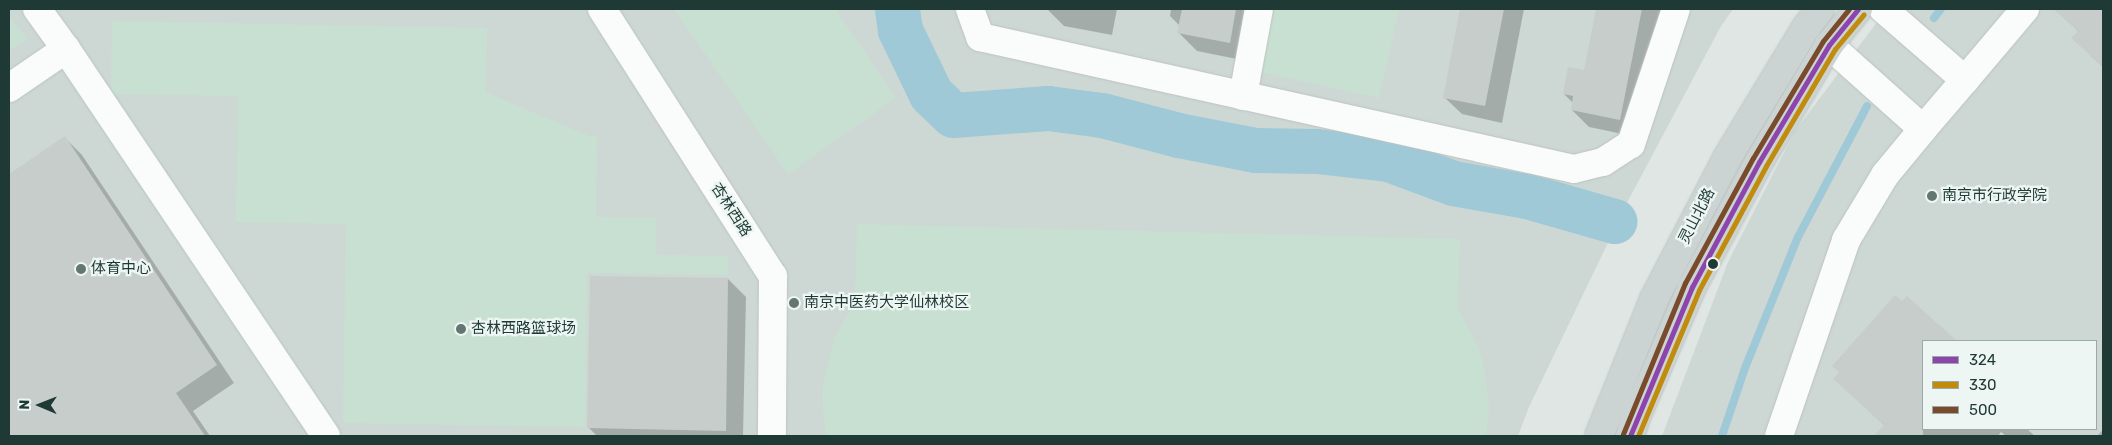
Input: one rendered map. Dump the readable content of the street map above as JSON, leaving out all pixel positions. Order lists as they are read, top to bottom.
{
  "streets": {
    "main road": ["灵山北路"],
    "lane": ["杏林西路"]
  },
  "places": [
    "南京市行政学院",
    "体育中心",
    "南京中医药大学仙林校区",
    "杏林西路篮球场"
  ],
  "lines": ["transit line 324", "transit line 500", "transit line 330"],
  "legend": ["324", "330", "500"],
  "north": "left"
}
